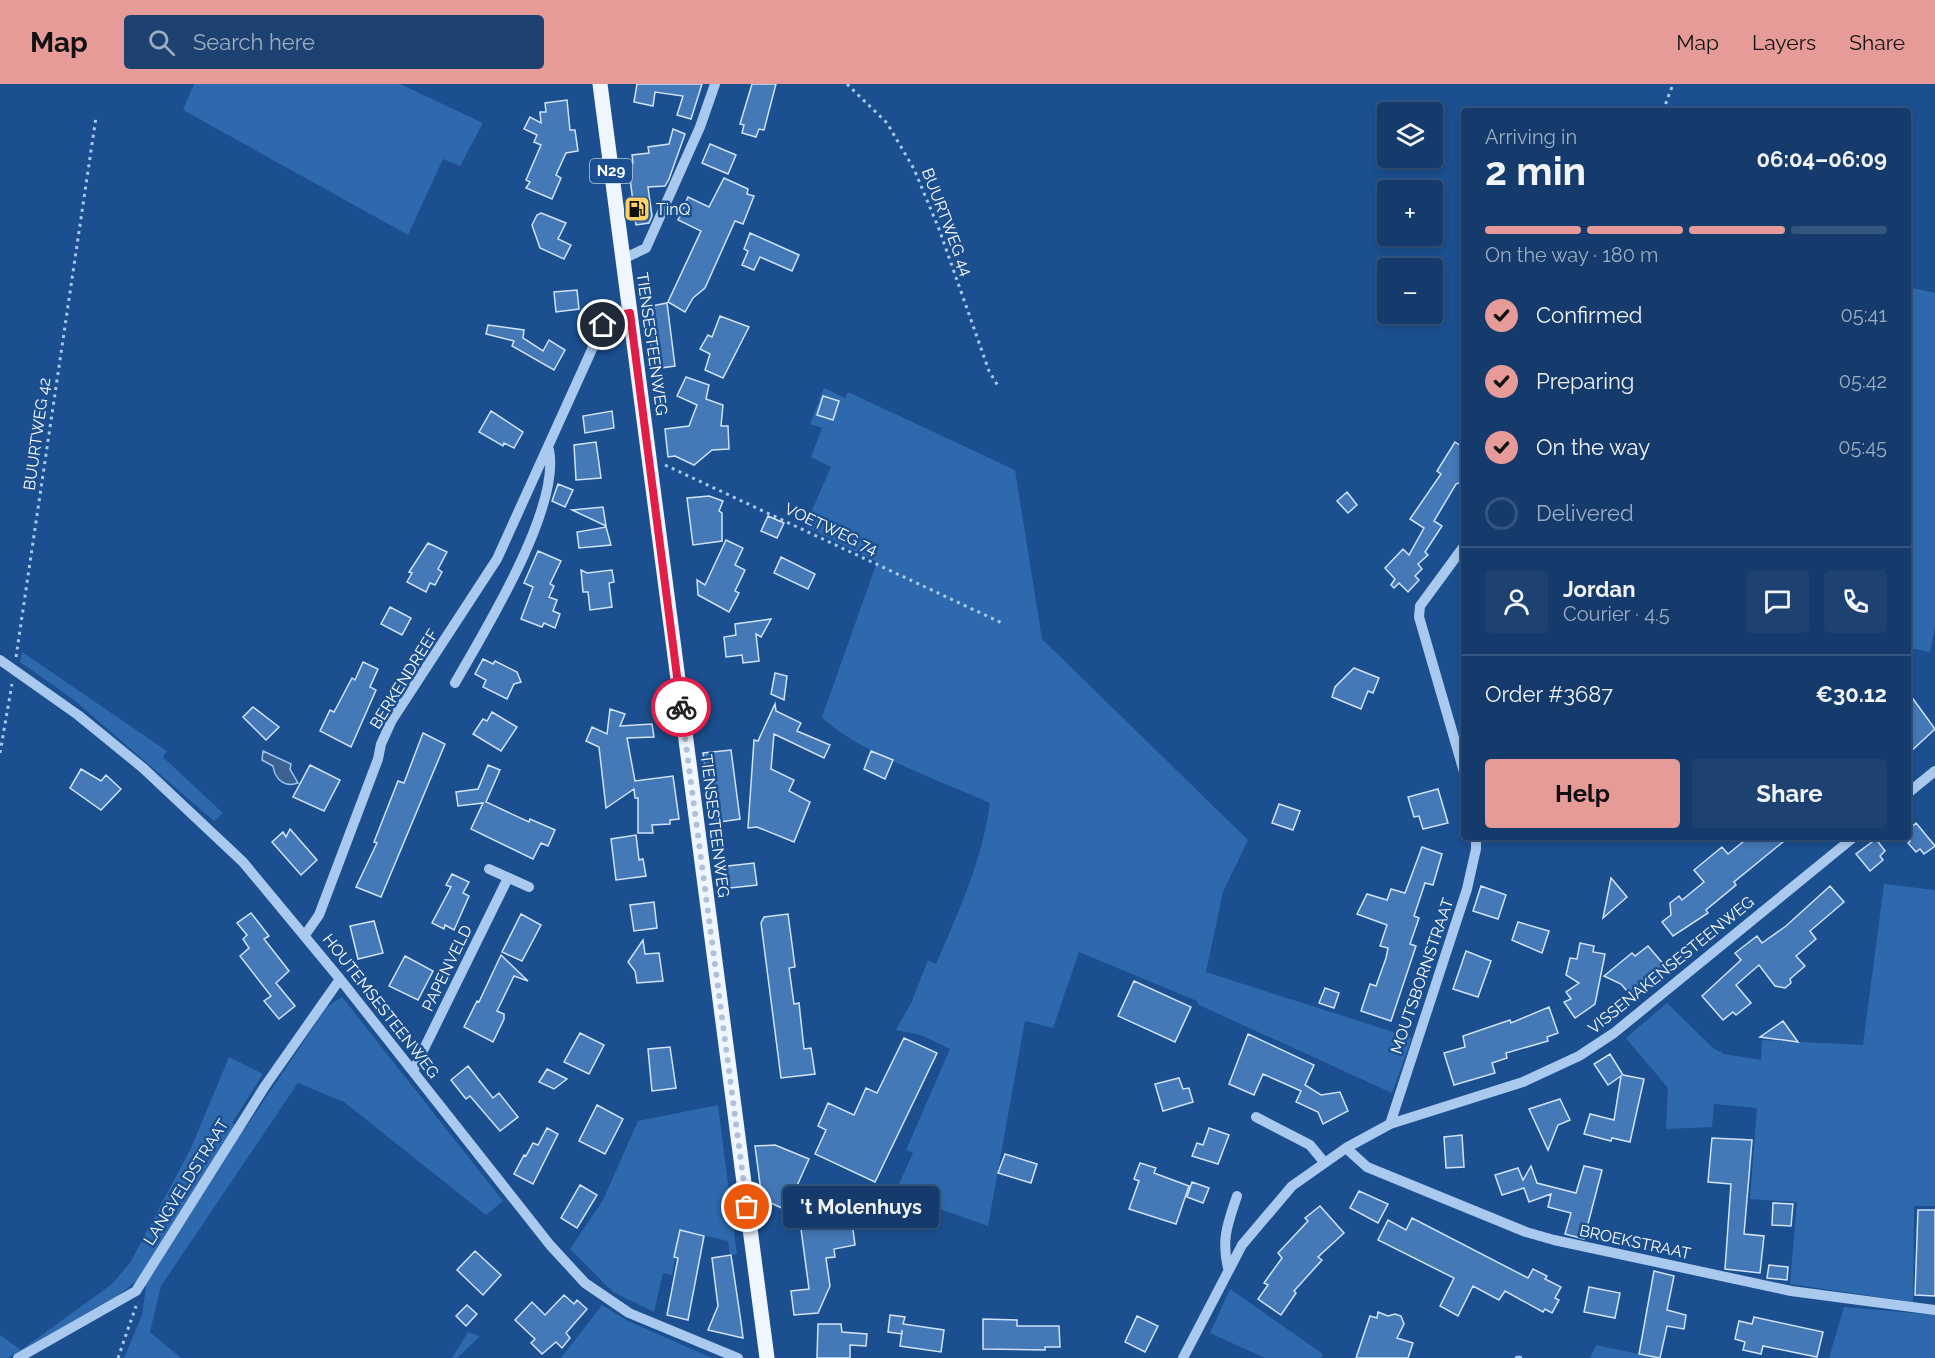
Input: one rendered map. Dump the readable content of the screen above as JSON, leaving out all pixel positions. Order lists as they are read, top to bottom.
{
  "streets": {
    "main road": ["N29", "TIENSESTEENWEG"],
    "street": [
      "BERKENDREEF",
      "VISSENAKENSESTEENWEG",
      "PAPENVELD",
      "MOUTSBORNSTRAAT",
      "HOUTEMSESTEENWEG",
      "LANGVELDSTRAAT",
      "BROEKSTRAAT"
    ],
    "path": ["BUURTWEG 44", "BUURTWEG 42", "VOETWEG 74"]
  },
  "crossings": [
    ["TIENSESTEENWEG", "VOETWEG 74"],
    ["TIENSESTEENWEG", "BERKENDREEF"],
    ["BUURTWEG 42", "HOUTEMSESTEENWEG"],
    ["BERKENDREEF", "HOUTEMSESTEENWEG"],
    ["VISSENAKENSESTEENWEG", "MOUTSBORNSTRAAT"],
    ["VISSENAKENSESTEENWEG", "BROEKSTRAAT"],
    ["PAPENVELD", "HOUTEMSESTEENWEG"],
    ["HOUTEMSESTEENWEG", "LANGVELDSTRAAT"]
  ],
  "places": {
    "fuel station": ["TinQ"],
    "other": ["'t Molenhuys"]
  },
  "page": {
    "header": "Map",
    "search": "Search here",
    "nav": ["Map", "Layers", "Share"],
    "map_buttons": ["+", "−"],
    "heading": ["2 min", "Arriving in", "06:04–06:09"],
    "panel": [
      "Jordan",
      "Courier · 4.5",
      "Order #3687",
      "€30.12"
    ],
    "bar": "On the way · 180 m",
    "list": [
      ["Confirmed", "05:41"],
      ["Preparing", "05:42"],
      ["On the way", "05:45"],
      "Delivered"
    ],
    "buttons": ["Help", "Share"],
    "bubble": "'t Molenhuys"
  }
}
